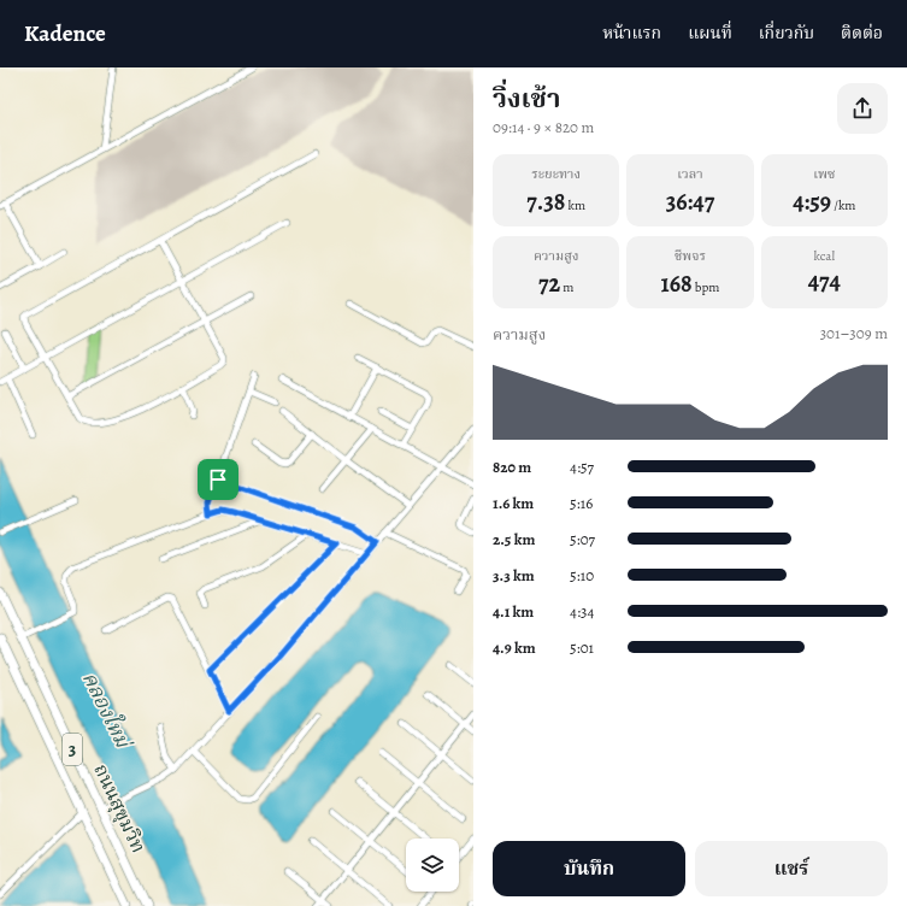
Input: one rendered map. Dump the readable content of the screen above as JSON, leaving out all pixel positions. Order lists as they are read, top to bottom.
{
  "streets": {
    "highway": ["3", "ถนนสุขุมวิท"]
  },
  "water": ["คลองใหม่"],
  "page": {
    "header": "Kadence",
    "nav": [
      "หน้าแรก",
      "แผนที่",
      "เกี่ยวกับ",
      "ติดต่อ"
    ],
    "heading": ["วิ่งเช้า", "09:14 · 9 × 820 m"],
    "stats": [
      ["ระยะทาง", "7.38 km"],
      ["เวลา", "36:47"],
      ["เพซ", "4:59 /km"],
      ["ความสูง", "72 m"],
      ["ชีพจร", "168 bpm"],
      ["kcal", "474"]
    ],
    "chart": ["ความสูง", "301–309 m"],
    "list": [
      {
        "name": "820 m",
        "note": "4:57"
      },
      {
        "name": "1.6 km",
        "note": "5:16"
      },
      {
        "name": "2.5 km",
        "note": "5:07"
      },
      {
        "name": "3.3 km",
        "note": "5:10"
      },
      {
        "name": "4.1 km",
        "note": "4:34"
      },
      {
        "name": "4.9 km",
        "note": "5:01"
      }
    ],
    "buttons": ["บันทึก", "แชร์"]
  }
}
